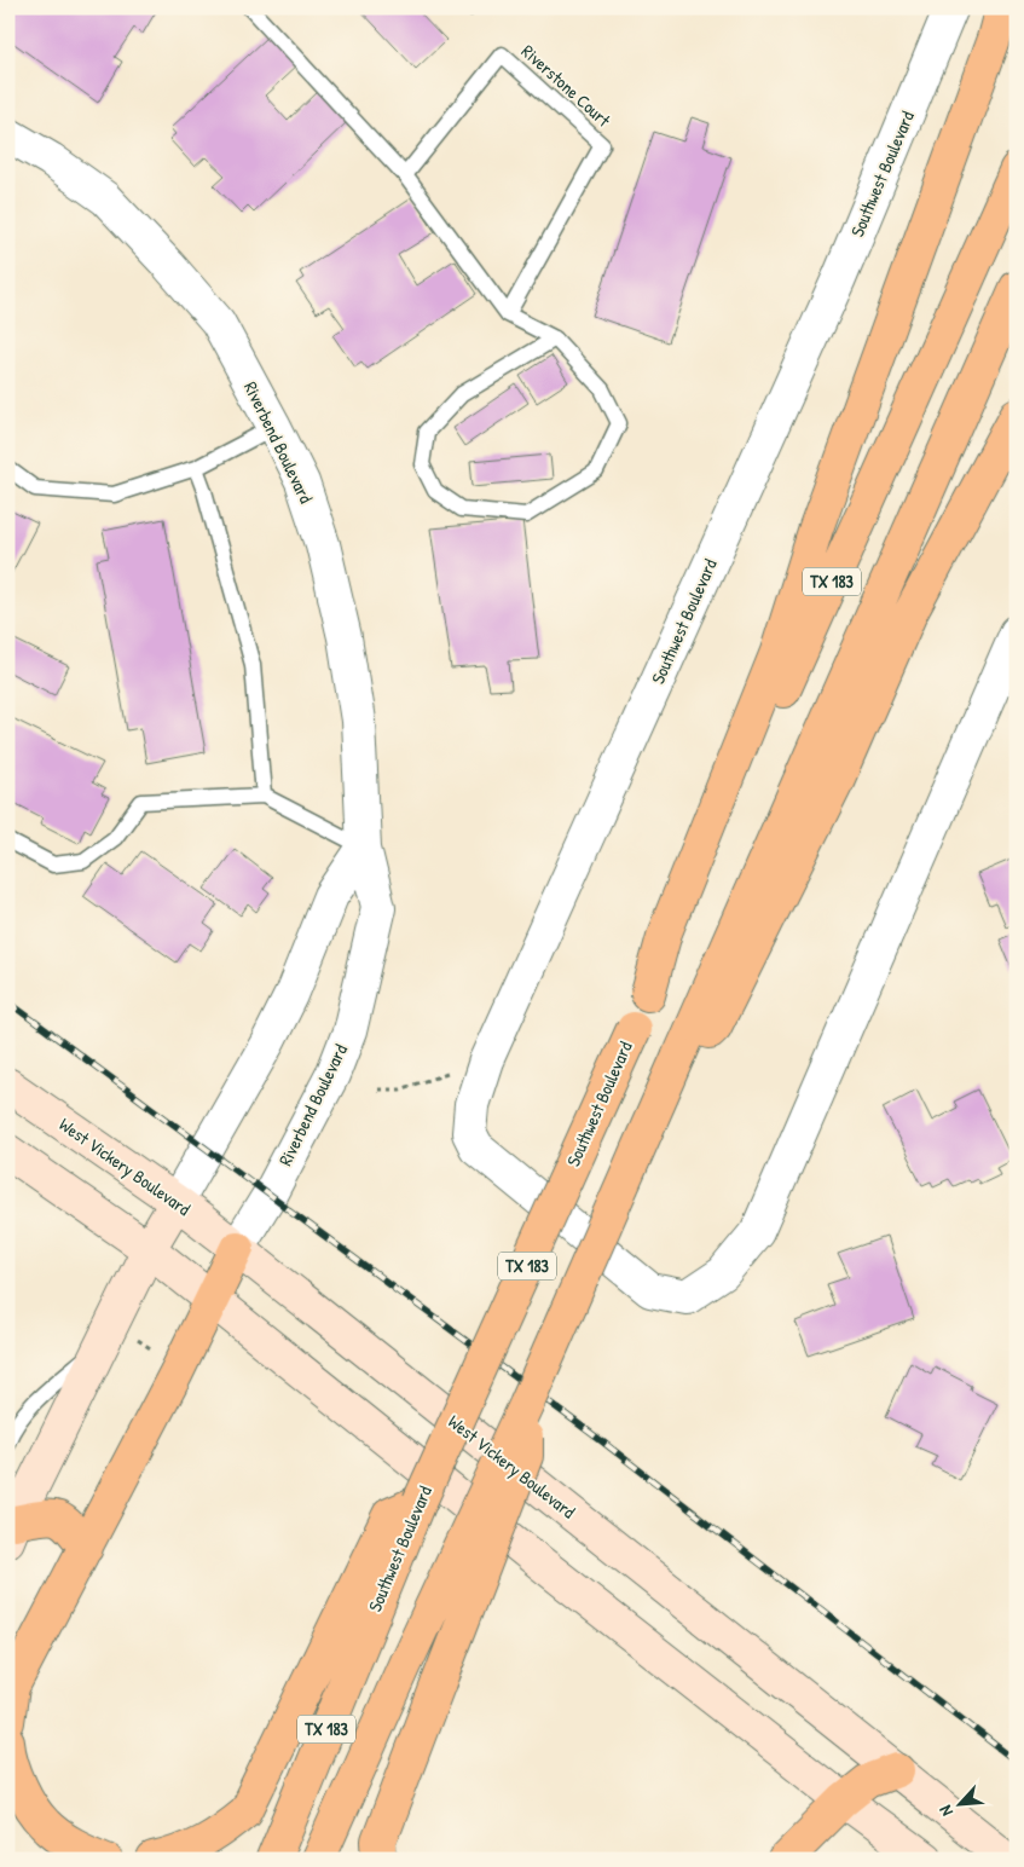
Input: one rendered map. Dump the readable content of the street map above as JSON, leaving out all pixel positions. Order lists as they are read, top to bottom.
{
  "streets": {
    "highway": ["Southwest Boulevard", "TX 183"],
    "main road": ["West Vickery Boulevard"],
    "street": ["Riverbend Boulevard"],
    "lane": ["Riverstone Court"]
  },
  "crossings": [
    ["Riverbend Boulevard", "West Vickery Boulevard"]
  ],
  "north": "bottom left"
}
